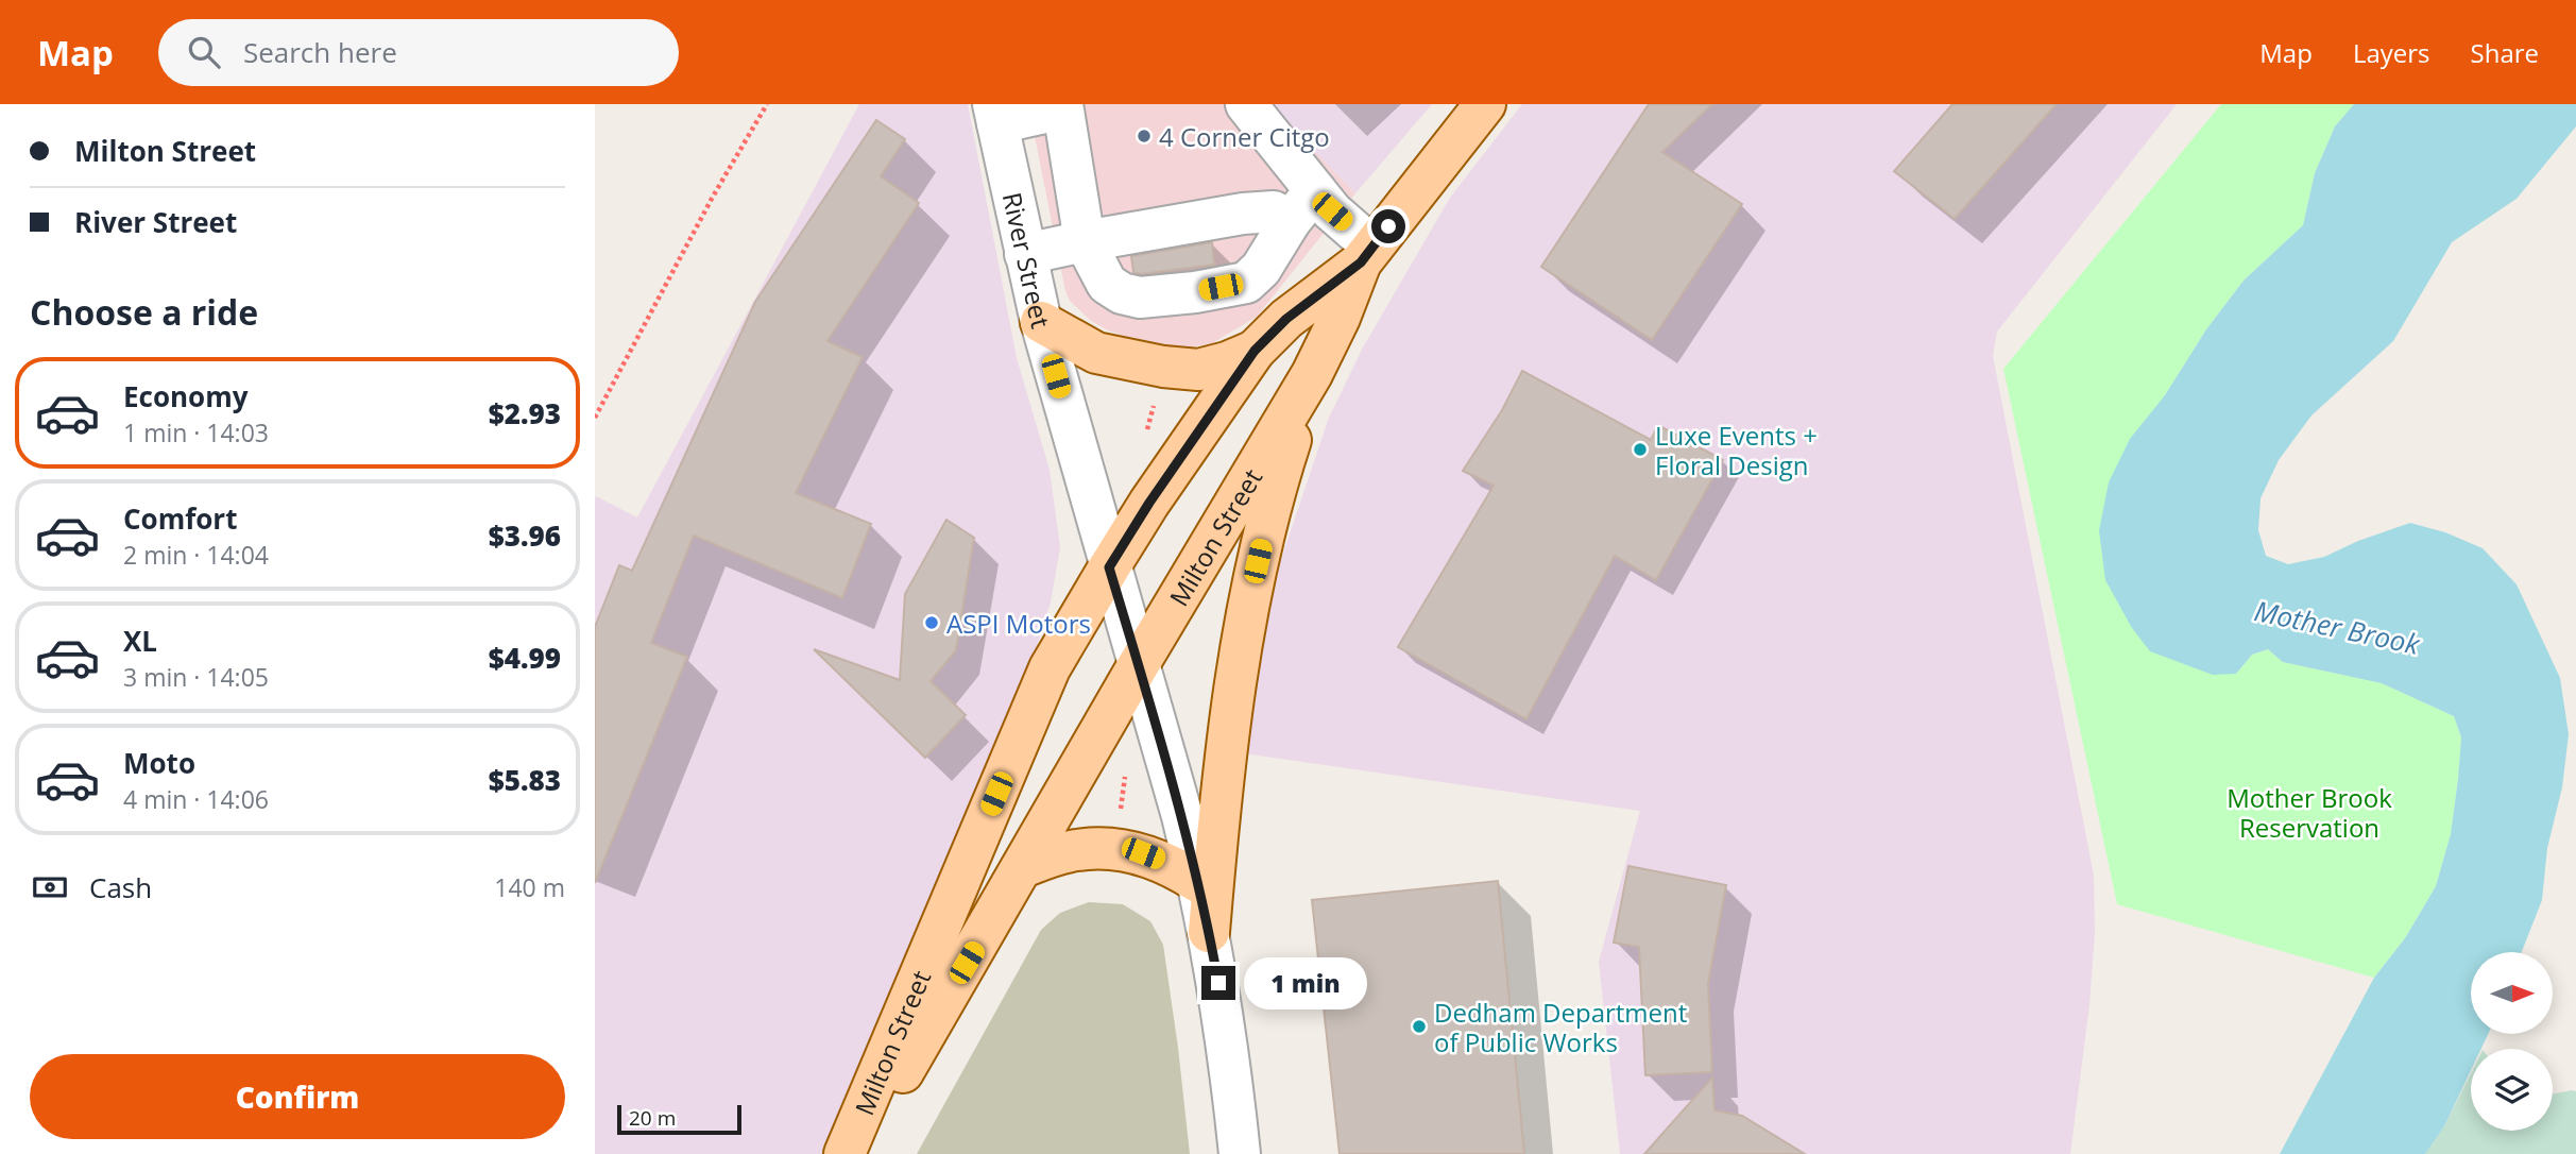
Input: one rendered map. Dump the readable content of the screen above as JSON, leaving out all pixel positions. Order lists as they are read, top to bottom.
{
  "streets": {
    "main road": ["Milton Street"],
    "street": ["River Street"]
  },
  "crossings": [
    ["River Street", "Milton Street"]
  ],
  "water": ["Mother Brook"],
  "parks": ["Mother Brook Reservation"],
  "places": [
    "4 Corner Citgo",
    "Luxe Events + Floral Design",
    "ASPI Motors",
    "Dedham Department of Public Works"
  ],
  "scale_bar": "20 m",
  "north": "right",
  "page": {
    "header": "Map",
    "search": "Search here",
    "nav": ["Map", "Layers", "Share"],
    "banner": ["Milton Street", "River Street"],
    "heading": "Choose a ride",
    "list": [
      {
        "name": "Economy",
        "note": "1 min · 14:03",
        "value": "$2.93"
      },
      {
        "name": "Comfort",
        "note": "2 min · 14:04",
        "value": "$3.96"
      },
      {
        "name": "XL",
        "note": "3 min · 14:05",
        "value": "$4.99"
      },
      {
        "name": "Moto",
        "note": "4 min · 14:06",
        "value": "$5.83"
      }
    ],
    "pay": ["Cash", "140 m"],
    "bubble": "1 min",
    "buttons": "Confirm",
    "scale": "20 m"
  }
}
